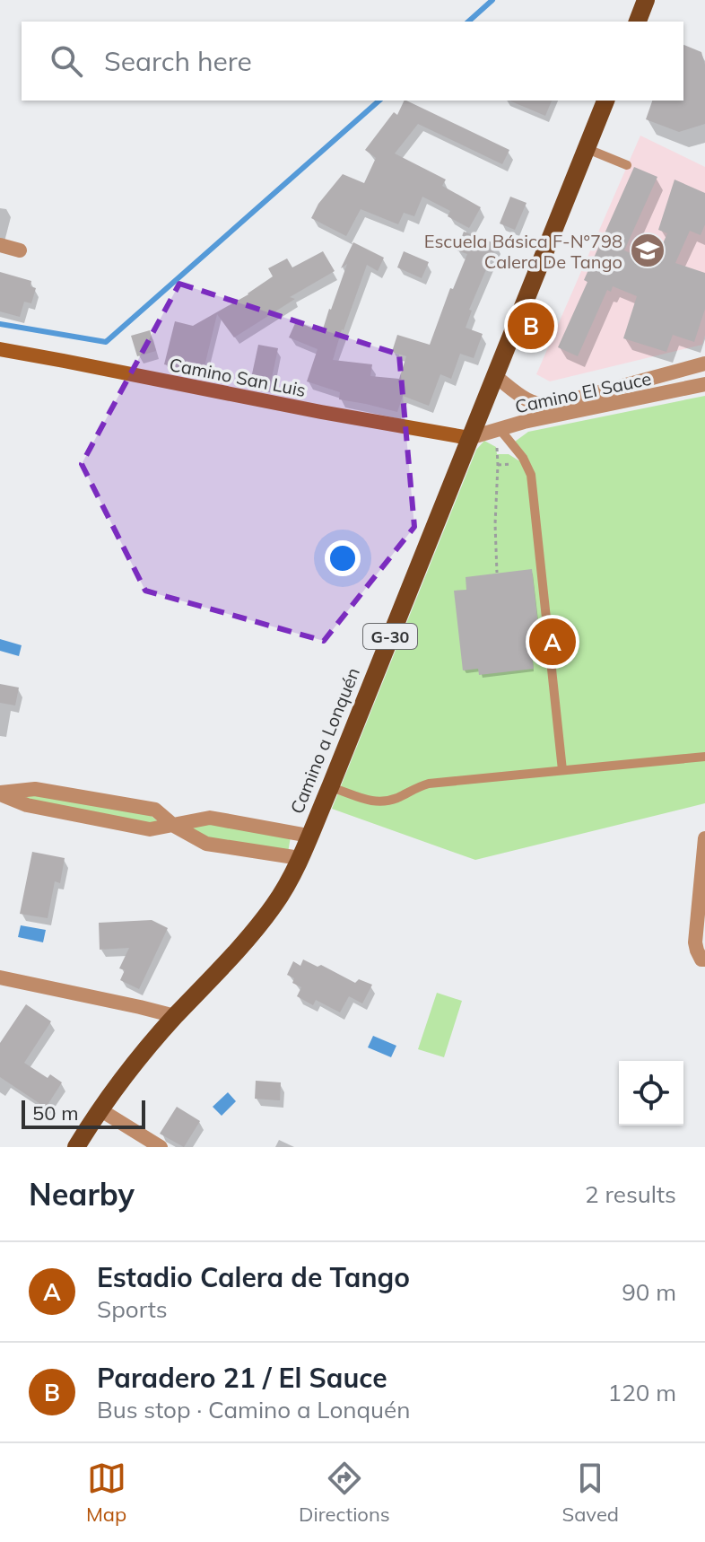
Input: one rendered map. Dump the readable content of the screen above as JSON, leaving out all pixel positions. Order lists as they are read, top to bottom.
{
  "streets": {
    "main road": ["G-30", "Camino a Lonquén"],
    "street": ["Camino San Luis", "Camino El Sauce"]
  },
  "crossings": [
    ["Camino San Luis", "Camino El Sauce"],
    ["Camino San Luis", "Camino a Lonquén"],
    ["Camino El Sauce", "Camino a Lonquén"]
  ],
  "places": {
    "school or university": ["Escuela Básica F-N°798 Calera De Tango"]
  },
  "scale_bar": "50 m",
  "page": {
    "search": "Search here",
    "pins": ["B", "A"],
    "scale": "50 m",
    "heading": ["Nearby", "2 results"],
    "list": [
      {
        "mark": "A",
        "name": "Estadio Calera de Tango",
        "note": "Sports",
        "value": "90 m"
      },
      {
        "mark": "B",
        "name": "Paradero 21 / El Sauce",
        "note": "Bus stop · Camino a Lonquén",
        "value": "120 m"
      }
    ],
    "nav": ["Map", "Directions", "Saved"]
  }
}
